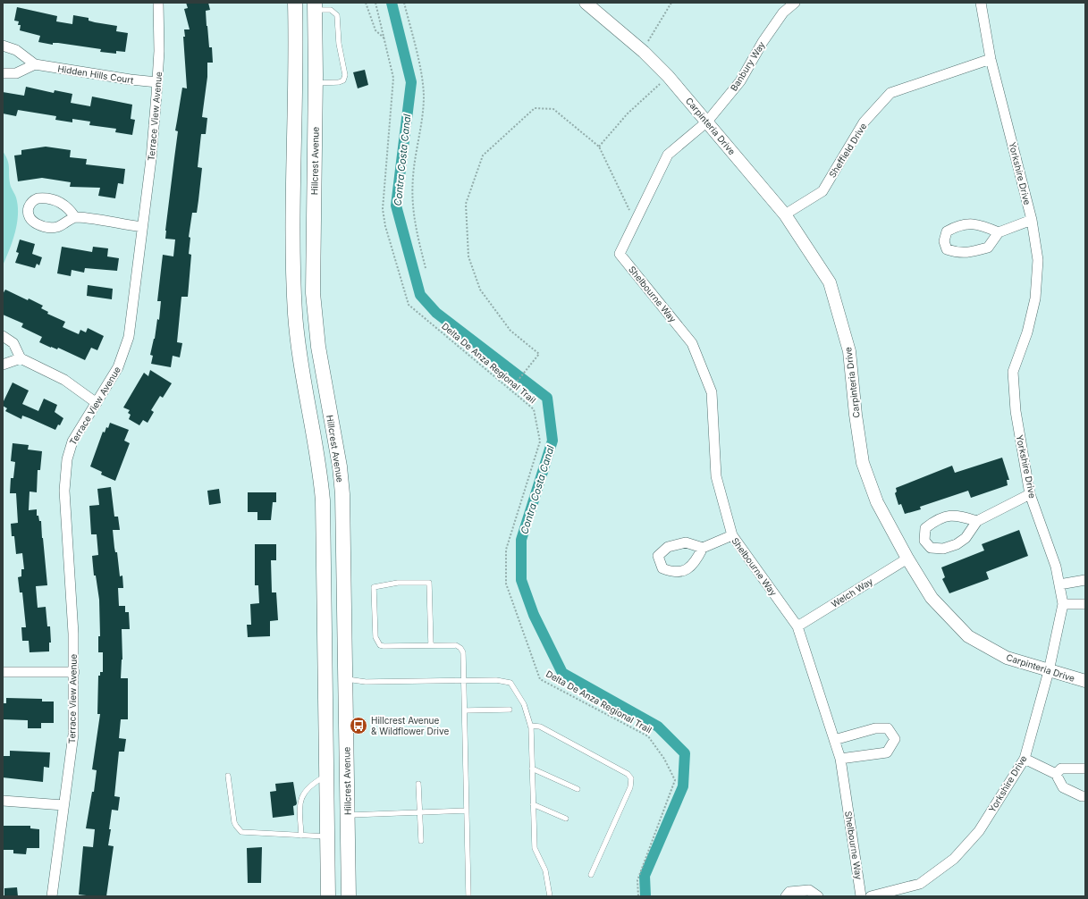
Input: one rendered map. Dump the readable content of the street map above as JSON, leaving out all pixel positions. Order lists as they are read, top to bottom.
{
  "streets": {
    "main road": ["Hillcrest Avenue"],
    "street": [
      "Banbury Way",
      "Hidden Hills Court",
      "Terrace View Avenue",
      "Carpinteria Drive",
      "Sheffield Drive",
      "Yorkshire Drive",
      "Shelbourne Way",
      "Welch Way"
    ],
    "path": ["Delta De Anza Regional Trail"]
  },
  "crossings": [
    ["Banbury Way", "Carpinteria Drive"],
    ["Banbury Way", "Shelbourne Way"],
    ["Hidden Hills Court", "Terrace View Avenue"],
    ["Carpinteria Drive", "Sheffield Drive"],
    ["Carpinteria Drive", "Yorkshire Drive"],
    ["Carpinteria Drive", "Welch Way"],
    ["Sheffield Drive", "Yorkshire Drive"],
    ["Shelbourne Way", "Welch Way"]
  ],
  "water": ["Contra Costa Canal"],
  "places": {
    "bus stop": ["Hillcrest Avenue & Wildflower Drive"]
  }
}
